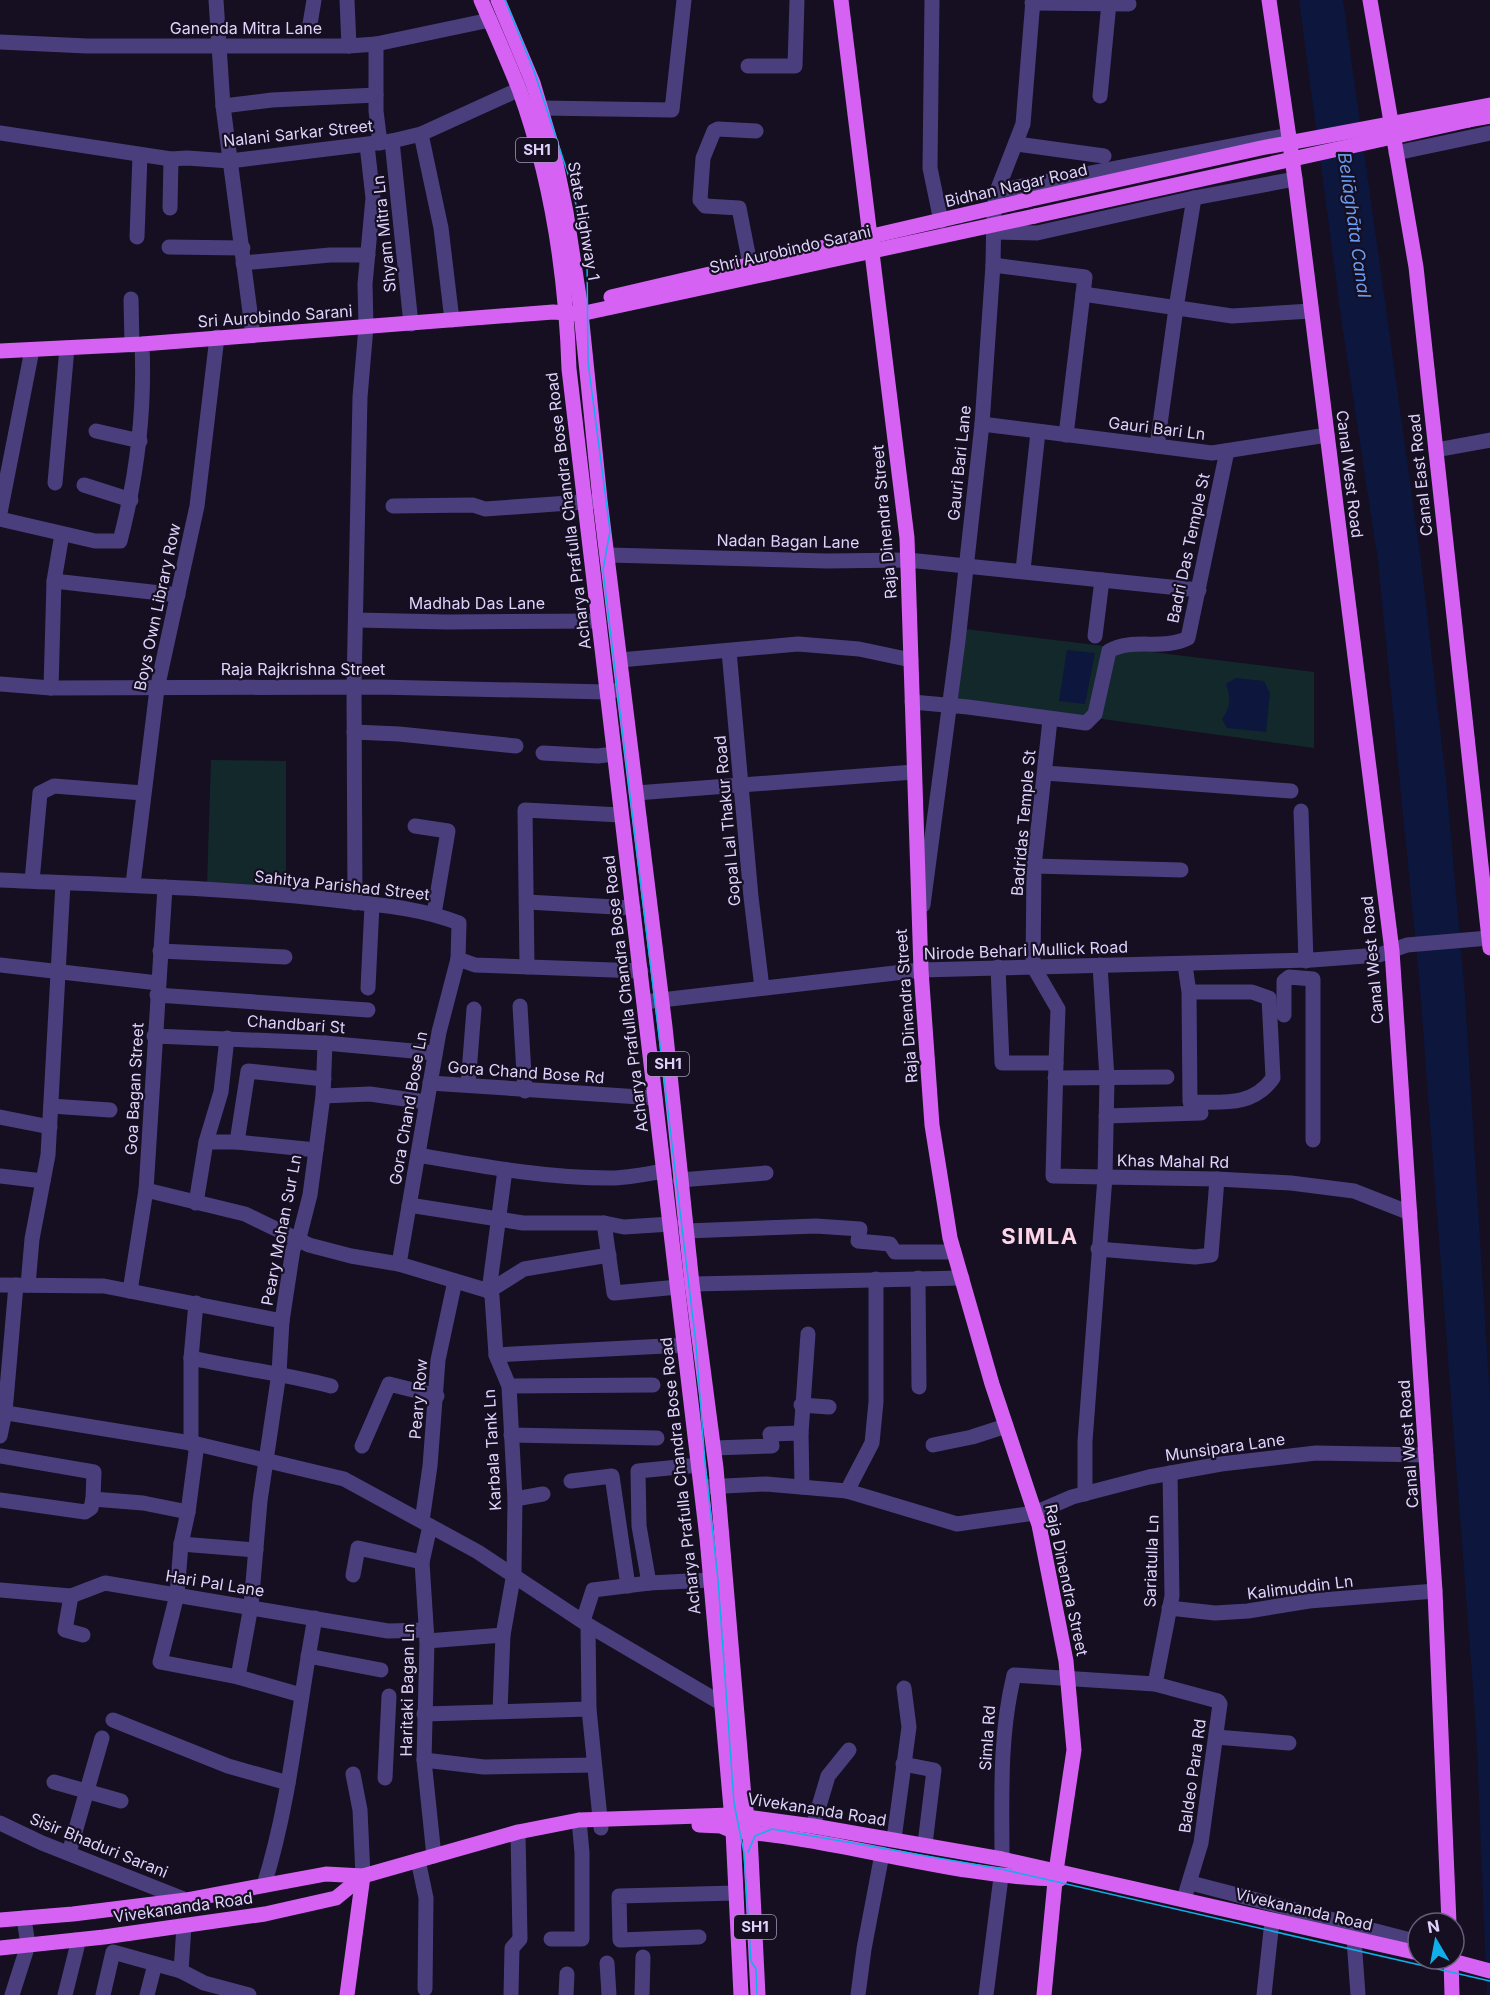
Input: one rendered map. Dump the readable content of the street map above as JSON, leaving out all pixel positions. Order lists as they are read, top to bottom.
{
  "streets": {
    "main road": [
      "SH1",
      "Bidhan Nagar Road",
      "State Highway 1",
      "Shri Aurobindo Sarani",
      "Sri Aurobindo Sarani",
      "Canal West Road",
      "Canal East Road",
      "Acharya Prafulla Chandra Bose Road",
      "Raja Dinendra Street",
      "Vivekananda Road"
    ],
    "street": [
      "Ganenda Mitra Lane",
      "Nalani Sarkar Street",
      "Shyam Mitra Ln",
      "Gauri Bari Ln",
      "Gauri Bari Lane",
      "Nadan Bagan Lane",
      "Badri Das Temple St",
      "Madhab Das Lane",
      "Boys Own Library Row",
      "Raja Rajkrishna Street",
      "Gopal Lal Thakur Road",
      "Badridas Temple St",
      "Sahitya Parishad Street",
      "Nirode Behari Mullick Road",
      "Chandbari St",
      "Gora Chand Bose Rd",
      "Goa Bagan Street",
      "Gora Chand Bose Ln",
      "Khas Mahal Rd",
      "Peary Mohan Sur Ln",
      "Peary Row",
      "Munsipara Lane",
      "Karbala Tank Ln",
      "Sariatulla Ln",
      "Hari Pal Lane",
      "Kalimuddin Ln",
      "Haritaki Bagan Ln",
      "Simla Rd",
      "Baldeo Para Rd",
      "Sisir Bhaduri Sarani"
    ]
  },
  "crossings": [
    ["Ganenda Mitra Lane", "Acharya Prafulla Chandra Bose Road"],
    ["Nalani Sarkar Street", "State Highway 1"],
    ["Nalani Sarkar Street", "Shyam Mitra Ln"],
    ["Nalani Sarkar Street", "Acharya Prafulla Chandra Bose Road"],
    ["Bidhan Nagar Road", "State Highway 1"],
    ["Bidhan Nagar Road", "Shri Aurobindo Sarani"],
    ["Bidhan Nagar Road", "Sri Aurobindo Sarani"],
    ["Bidhan Nagar Road", "Gauri Bari Lane"],
    ["Bidhan Nagar Road", "Acharya Prafulla Chandra Bose Road"],
    ["Bidhan Nagar Road", "Raja Dinendra Street"],
    ["State Highway 1", "Shri Aurobindo Sarani"],
    ["State Highway 1", "Sri Aurobindo Sarani"],
    ["State Highway 1", "Acharya Prafulla Chandra Bose Road"],
    ["Shyam Mitra Ln", "Sri Aurobindo Sarani"],
    ["Shri Aurobindo Sarani", "Sri Aurobindo Sarani"],
    ["Shri Aurobindo Sarani", "Gauri Bari Lane"],
    ["Shri Aurobindo Sarani", "Acharya Prafulla Chandra Bose Road"],
    ["Shri Aurobindo Sarani", "Raja Dinendra Street"],
    ["Sri Aurobindo Sarani", "Acharya Prafulla Chandra Bose Road"],
    ["Sri Aurobindo Sarani", "Boys Own Library Row"],
    ["Gauri Bari Ln", "Gauri Bari Lane"],
    ["Gauri Bari Ln", "Canal West Road"],
    ["Gauri Bari Ln", "Badri Das Temple St"],
    ["Gauri Bari Lane", "Raja Dinendra Street"],
    ["Gauri Bari Lane", "Nadan Bagan Lane"],
    ["Canal West Road", "Nirode Behari Mullick Road"],
    ["Canal West Road", "Khas Mahal Rd"],
    ["Canal West Road", "Munsipara Lane"],
    ["Canal West Road", "Kalimuddin Ln"],
    ["Canal East Road", "Nirode Behari Mullick Road"],
    ["Acharya Prafulla Chandra Bose Road", "Nadan Bagan Lane"],
    ["Acharya Prafulla Chandra Bose Road", "Madhab Das Lane"],
    ["Acharya Prafulla Chandra Bose Road", "Raja Rajkrishna Street"],
    ["Acharya Prafulla Chandra Bose Road", "Nirode Behari Mullick Road"],
    ["Acharya Prafulla Chandra Bose Road", "Gora Chand Bose Rd"],
    ["Acharya Prafulla Chandra Bose Road", "Munsipara Lane"],
    ["Acharya Prafulla Chandra Bose Road", "Vivekananda Road"],
    ["Raja Dinendra Street", "Nadan Bagan Lane"],
    ["Raja Dinendra Street", "Nirode Behari Mullick Road"],
    ["Raja Dinendra Street", "Munsipara Lane"],
    ["Raja Dinendra Street", "Simla Rd"],
    ["Raja Dinendra Street", "Baldeo Para Rd"],
    ["Raja Dinendra Street", "Vivekananda Road"],
    ["Nadan Bagan Lane", "Badri Das Temple St"],
    ["Badri Das Temple St", "Badridas Temple St"],
    ["Boys Own Library Row", "Raja Rajkrishna Street"],
    ["Boys Own Library Row", "Sahitya Parishad Street"],
    ["Gopal Lal Thakur Road", "Nirode Behari Mullick Road"],
    ["Badridas Temple St", "Nirode Behari Mullick Road"],
    ["Sahitya Parishad Street", "Goa Bagan Street"],
    ["Sahitya Parishad Street", "Gora Chand Bose Ln"],
    ["Chandbari St", "Goa Bagan Street"],
    ["Chandbari St", "Gora Chand Bose Ln"],
    ["Chandbari St", "Peary Mohan Sur Ln"],
    ["Gora Chand Bose Rd", "Gora Chand Bose Ln"],
    ["Khas Mahal Rd", "Munsipara Lane"],
    ["Peary Mohan Sur Ln", "Hari Pal Lane"],
    ["Peary Row", "Haritaki Bagan Ln"],
    ["Munsipara Lane", "Sariatulla Ln"],
    ["Karbala Tank Ln", "Hari Pal Lane"],
    ["Sariatulla Ln", "Kalimuddin Ln"],
    ["Sariatulla Ln", "Baldeo Para Rd"],
    ["Hari Pal Lane", "Haritaki Bagan Ln"],
    ["Haritaki Bagan Ln", "Vivekananda Road"],
    ["Simla Rd", "Baldeo Para Rd"],
    ["Simla Rd", "Vivekananda Road"],
    ["Baldeo Para Rd", "Vivekananda Road"],
    ["Vivekananda Road", "Sisir Bhaduri Sarani"]
  ],
  "districts": ["SIMLA"],
  "water": ["Beliāghāta Canal"],
  "north": "top"
}
